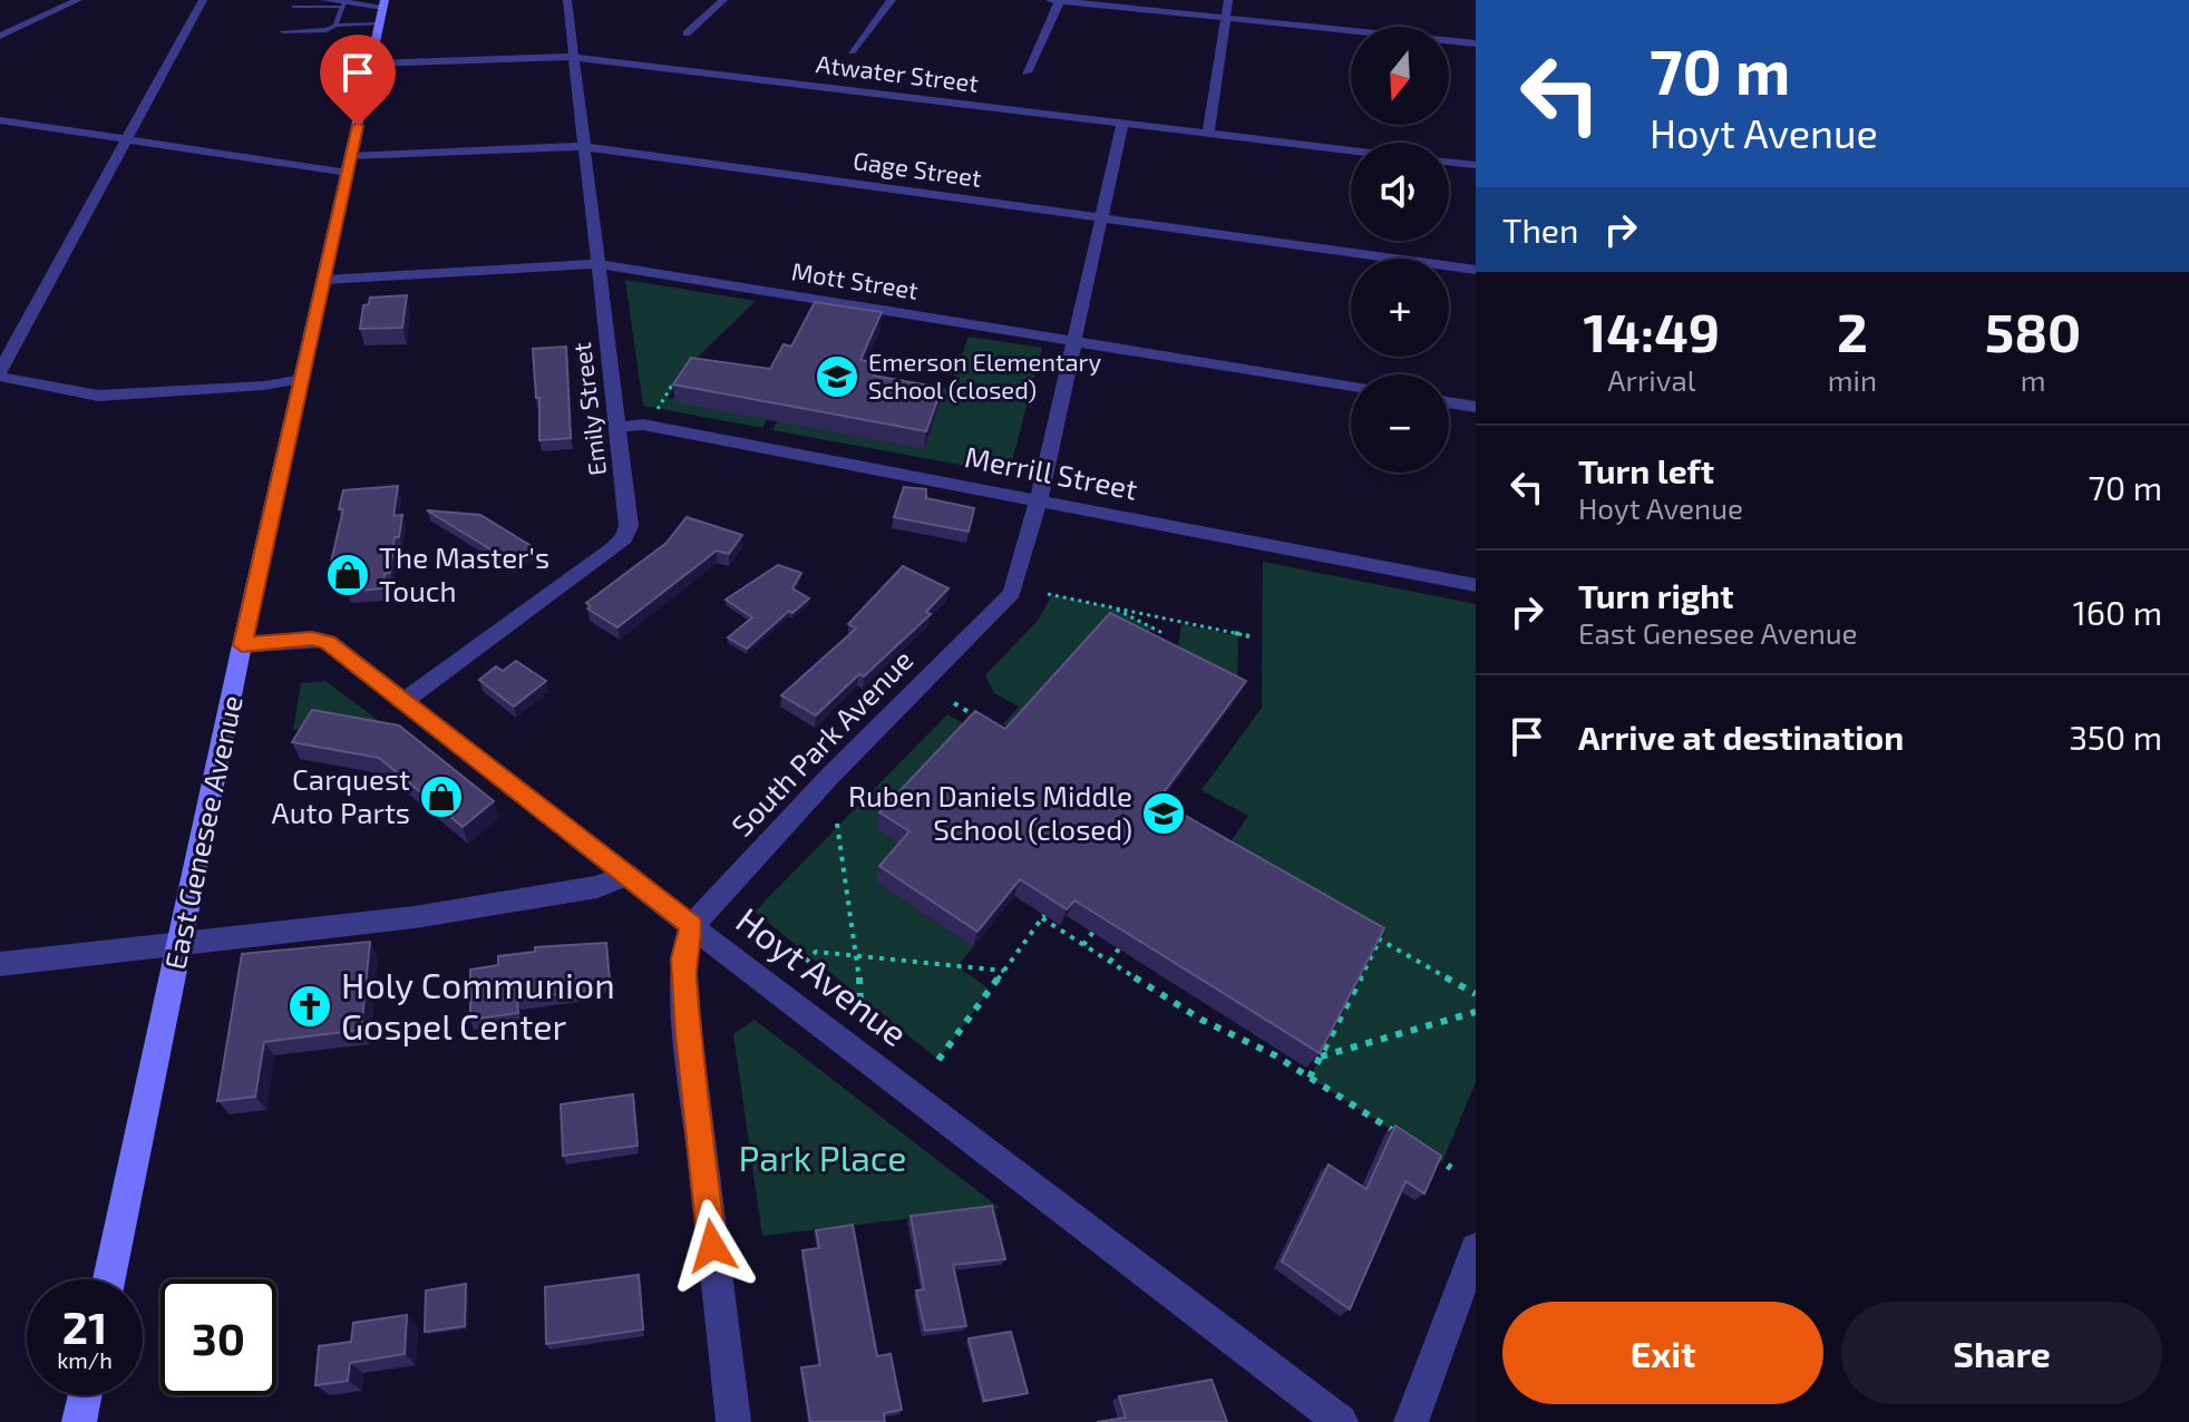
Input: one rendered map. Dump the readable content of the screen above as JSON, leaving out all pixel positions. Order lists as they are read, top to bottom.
{
  "streets": {
    "main road": ["East Genesee Avenue"],
    "street": [
      "Atwater Street",
      "Gage Street",
      "Mott Street",
      "Emily Street",
      "Merrill Street",
      "South Park Avenue",
      "Hoyt Avenue"
    ]
  },
  "crossings": [
    ["Atwater Street", "Emily Street"],
    ["Atwater Street", "South Park Avenue"],
    ["Atwater Street", "East Genesee Avenue"],
    ["Gage Street", "Emily Street"],
    ["Gage Street", "South Park Avenue"],
    ["Gage Street", "East Genesee Avenue"],
    ["Mott Street", "Emily Street"],
    ["Mott Street", "South Park Avenue"],
    ["Mott Street", "East Genesee Avenue"],
    ["Emily Street", "Merrill Street"],
    ["Emily Street", "Hoyt Avenue"],
    ["Merrill Street", "South Park Avenue"],
    ["South Park Avenue", "Hoyt Avenue"],
    ["East Genesee Avenue", "Hoyt Avenue"]
  ],
  "parks": ["Park Place"],
  "places": {
    "school or university": ["Emerson Elementary School (closed)", "Ruben Daniels Middle School (closed)"],
    "shop": ["The Master's Touch", "Carquest Auto Parts"],
    "church": ["Holy Communion Gospel Center"]
  },
  "north": "bottom",
  "page": {
    "turn": ["70 m", "Hoyt Avenue"],
    "map_buttons": ["+", "−"],
    "then": "Then",
    "eta": [
      "14:49",
      "Arrival",
      "2",
      "min",
      "580",
      "m"
    ],
    "list": [
      {
        "name": "Turn left",
        "note": "Hoyt Avenue",
        "value": "70 m"
      },
      {
        "name": "Turn right",
        "note": "East Genesee Avenue",
        "value": "160 m"
      },
      {
        "name": "Arrive at destination",
        "value": "350 m"
      }
    ],
    "speed": "21 km/h",
    "limit": "30",
    "buttons": ["Exit", "Share"]
  }
}
